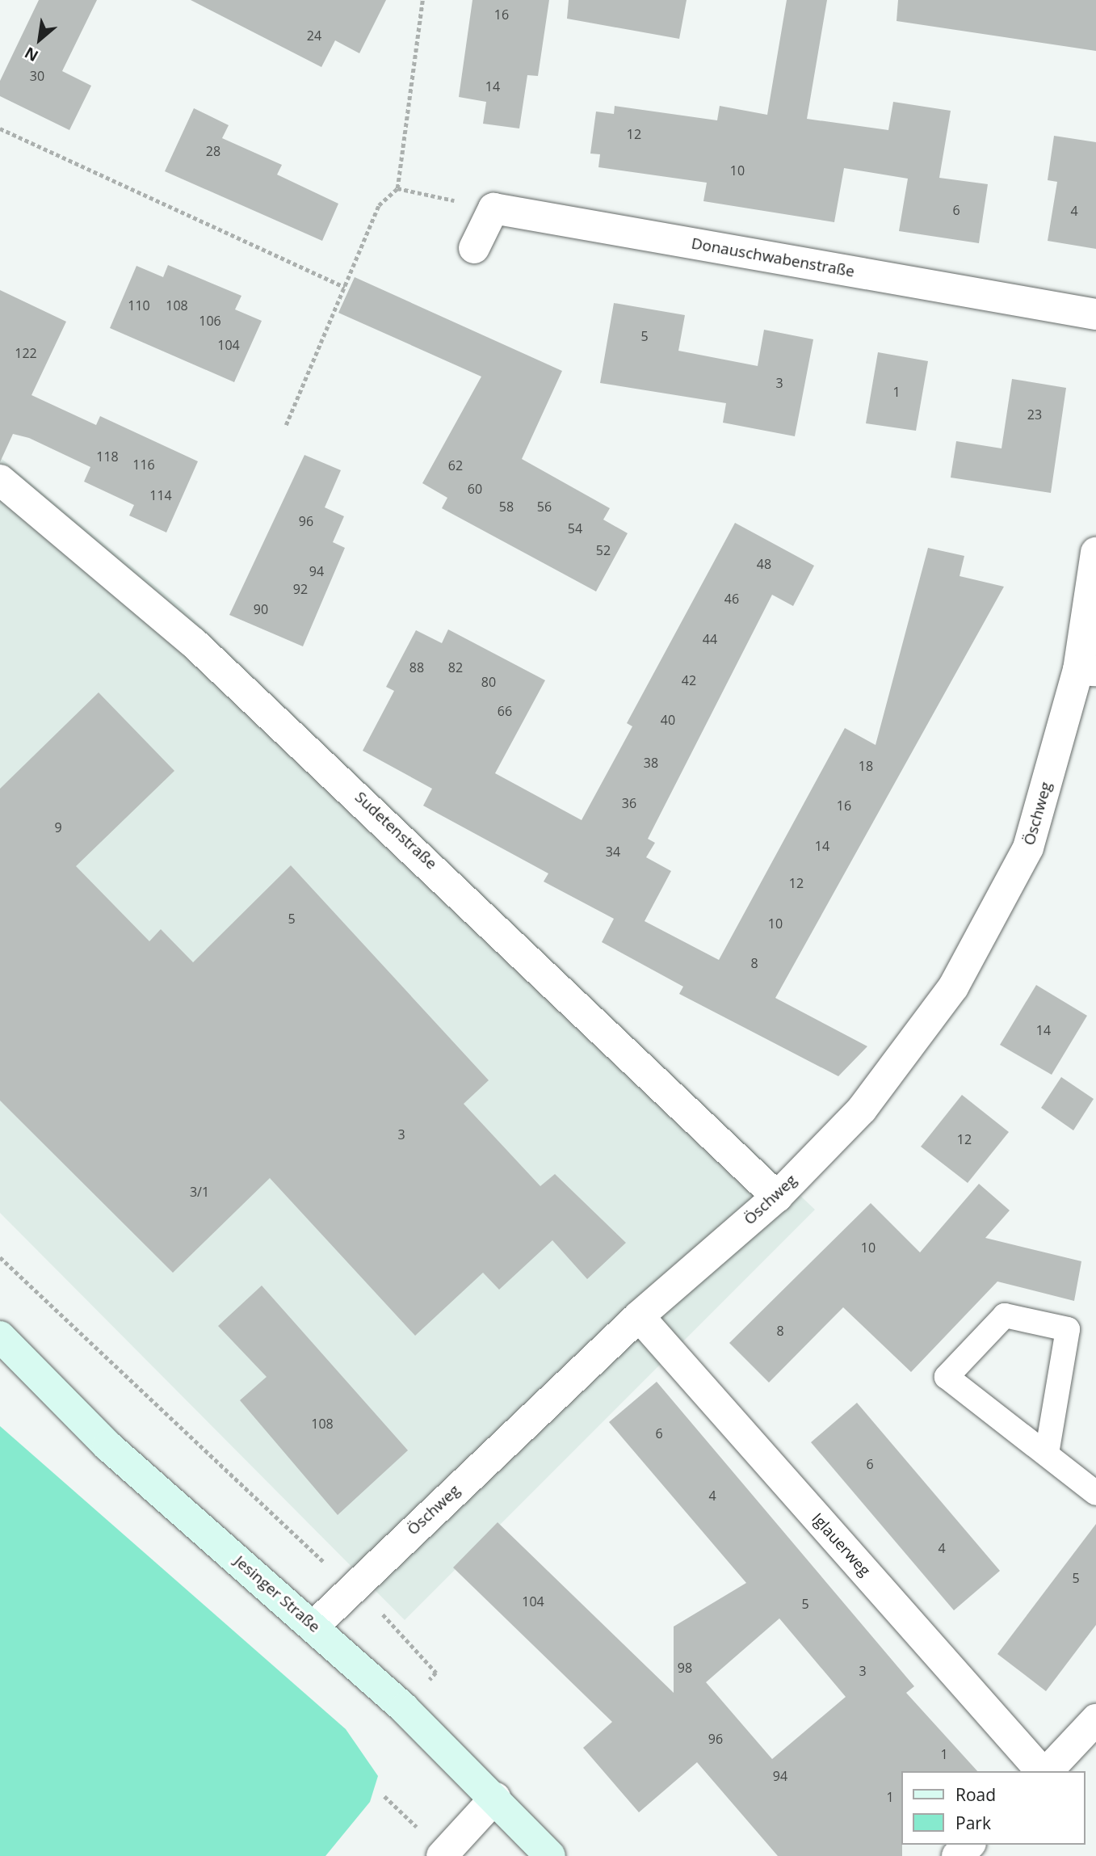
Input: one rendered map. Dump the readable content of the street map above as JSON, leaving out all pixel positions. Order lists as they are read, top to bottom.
{
  "streets": {
    "main road": ["Jesinger Straße"],
    "street": [
      "Donauschwabenstraße",
      "Öschweg",
      "Sudetenstraße",
      "Iglauerweg"
    ]
  },
  "crossings": [
    ["Öschweg", "Sudetenstraße"],
    ["Öschweg", "Iglauerweg"],
    ["Öschweg", "Jesinger Straße"]
  ],
  "house_numbers": [
    "16",
    "24",
    "30",
    "14",
    "12",
    "28",
    "10",
    "6",
    "4",
    "110",
    "108",
    "106",
    "5",
    "104",
    "122",
    "3",
    "1",
    "23",
    "118",
    "116",
    "62",
    "60",
    "114",
    "58",
    "56",
    "96",
    "54",
    "52",
    "48",
    "94",
    "92",
    "46",
    "90",
    "44",
    "88",
    "82",
    "42",
    "80",
    "66",
    "40",
    "38",
    "18",
    "36",
    "16",
    "9",
    "14",
    "34",
    "12",
    "5",
    "10",
    "8",
    "14",
    "3",
    "12",
    "3/1",
    "10",
    "8",
    "108",
    "6",
    "6",
    "4",
    "4",
    "5",
    "104",
    "5",
    "98",
    "3",
    "96",
    "1",
    "94",
    "1"
  ],
  "legend": ["Road", "Park"],
  "north": "bottom left"
}
